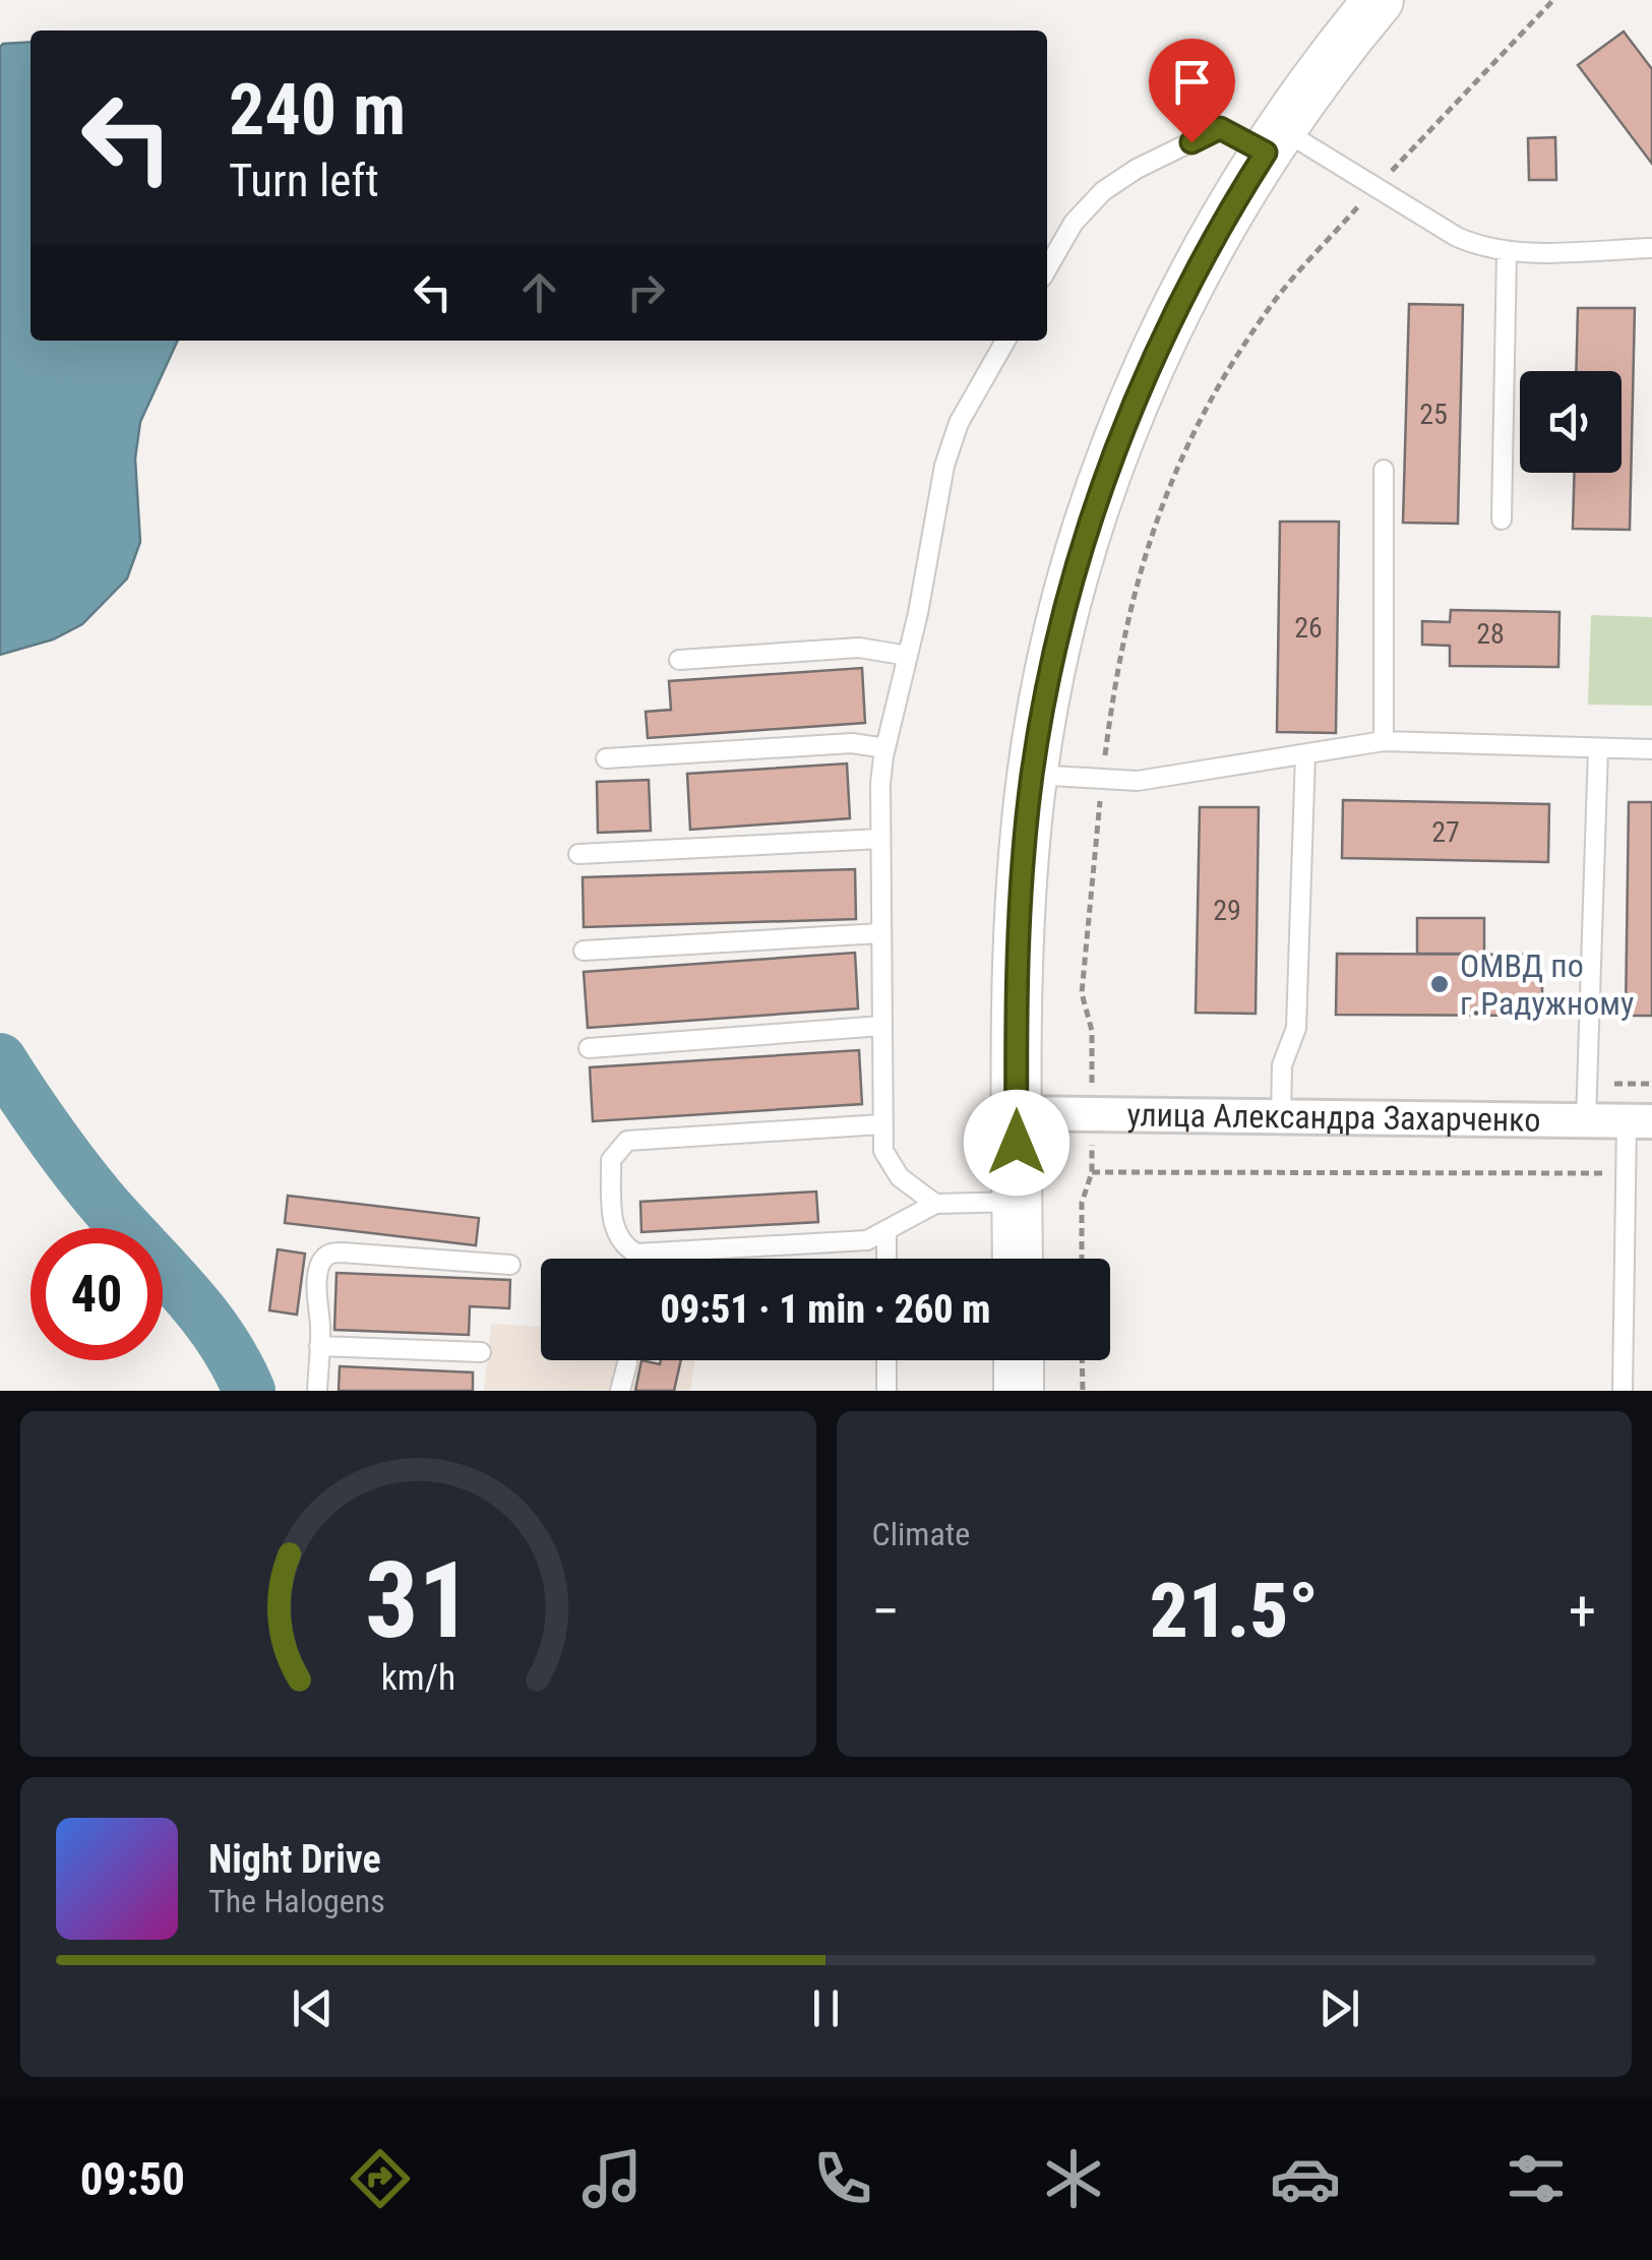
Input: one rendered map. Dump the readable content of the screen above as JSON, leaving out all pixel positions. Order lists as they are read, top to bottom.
{
  "streets": {
    "street": ["улица Александра Захарченко"]
  },
  "places": ["ОМВД по г.Радужному"],
  "house_numbers": [
    "25",
    "26",
    "28",
    "27",
    "29"
  ],
  "page": {
    "turn": ["240 m", "Turn left"],
    "limit": "40",
    "trip": "09:51 · 1 min · 260 m",
    "tile": "Climate",
    "heat": ["−", "21.5°", "+"],
    "song": ["Night Drive", "The Halogens"],
    "tabs": "09:50",
    "gauge": ["31", "km/h"]
  }
}
